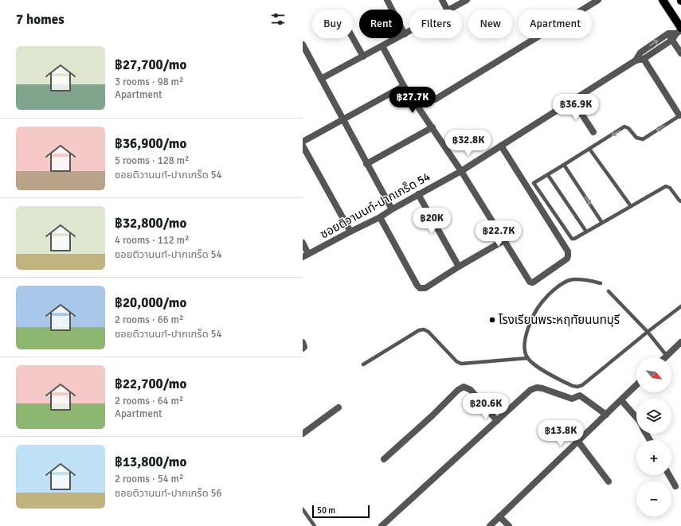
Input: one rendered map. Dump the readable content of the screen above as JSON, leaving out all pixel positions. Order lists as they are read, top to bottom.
{
  "streets": {
    "street": ["ซอยติวานนท์-ปากเกร็ด 54"]
  },
  "places": ["โรงเรียนพระหฤทัยนนทบุรี"],
  "scale_bar": "50 m",
  "north": "bottom right",
  "page": {
    "heading": "7 homes",
    "chip": [
      "Buy",
      "Rent",
      "Filters",
      "New",
      "Apartment"
    ],
    "list": [
      {
        "name": "฿27,700/mo",
        "note": "3 rooms · 98 m² · Apartment"
      },
      {
        "name": "฿36,900/mo",
        "note": "5 rooms · 128 m² · ซอยติวานนท์-ปากเกร็ด 54"
      },
      {
        "name": "฿32,800/mo",
        "note": "4 rooms · 112 m² · ซอยติวานนท์-ปากเกร็ด 54"
      },
      {
        "name": "฿20,000/mo",
        "note": "2 rooms · 66 m² · ซอยติวานนท์-ปากเกร็ด 54"
      },
      {
        "name": "฿22,700/mo",
        "note": "2 rooms · 64 m² · Apartment"
      },
      {
        "name": "฿13,800/mo",
        "note": "2 rooms · 54 m² · ซอยติวานนท์-ปากเกร็ด 56"
      }
    ],
    "price": [
      "฿27.7K",
      "฿36.9K",
      "฿32.8K",
      "฿20K",
      "฿22.7K",
      "฿20.6K",
      "฿13.8K"
    ],
    "map_buttons": ["+", "−"],
    "scale": "50 m"
  }
}
